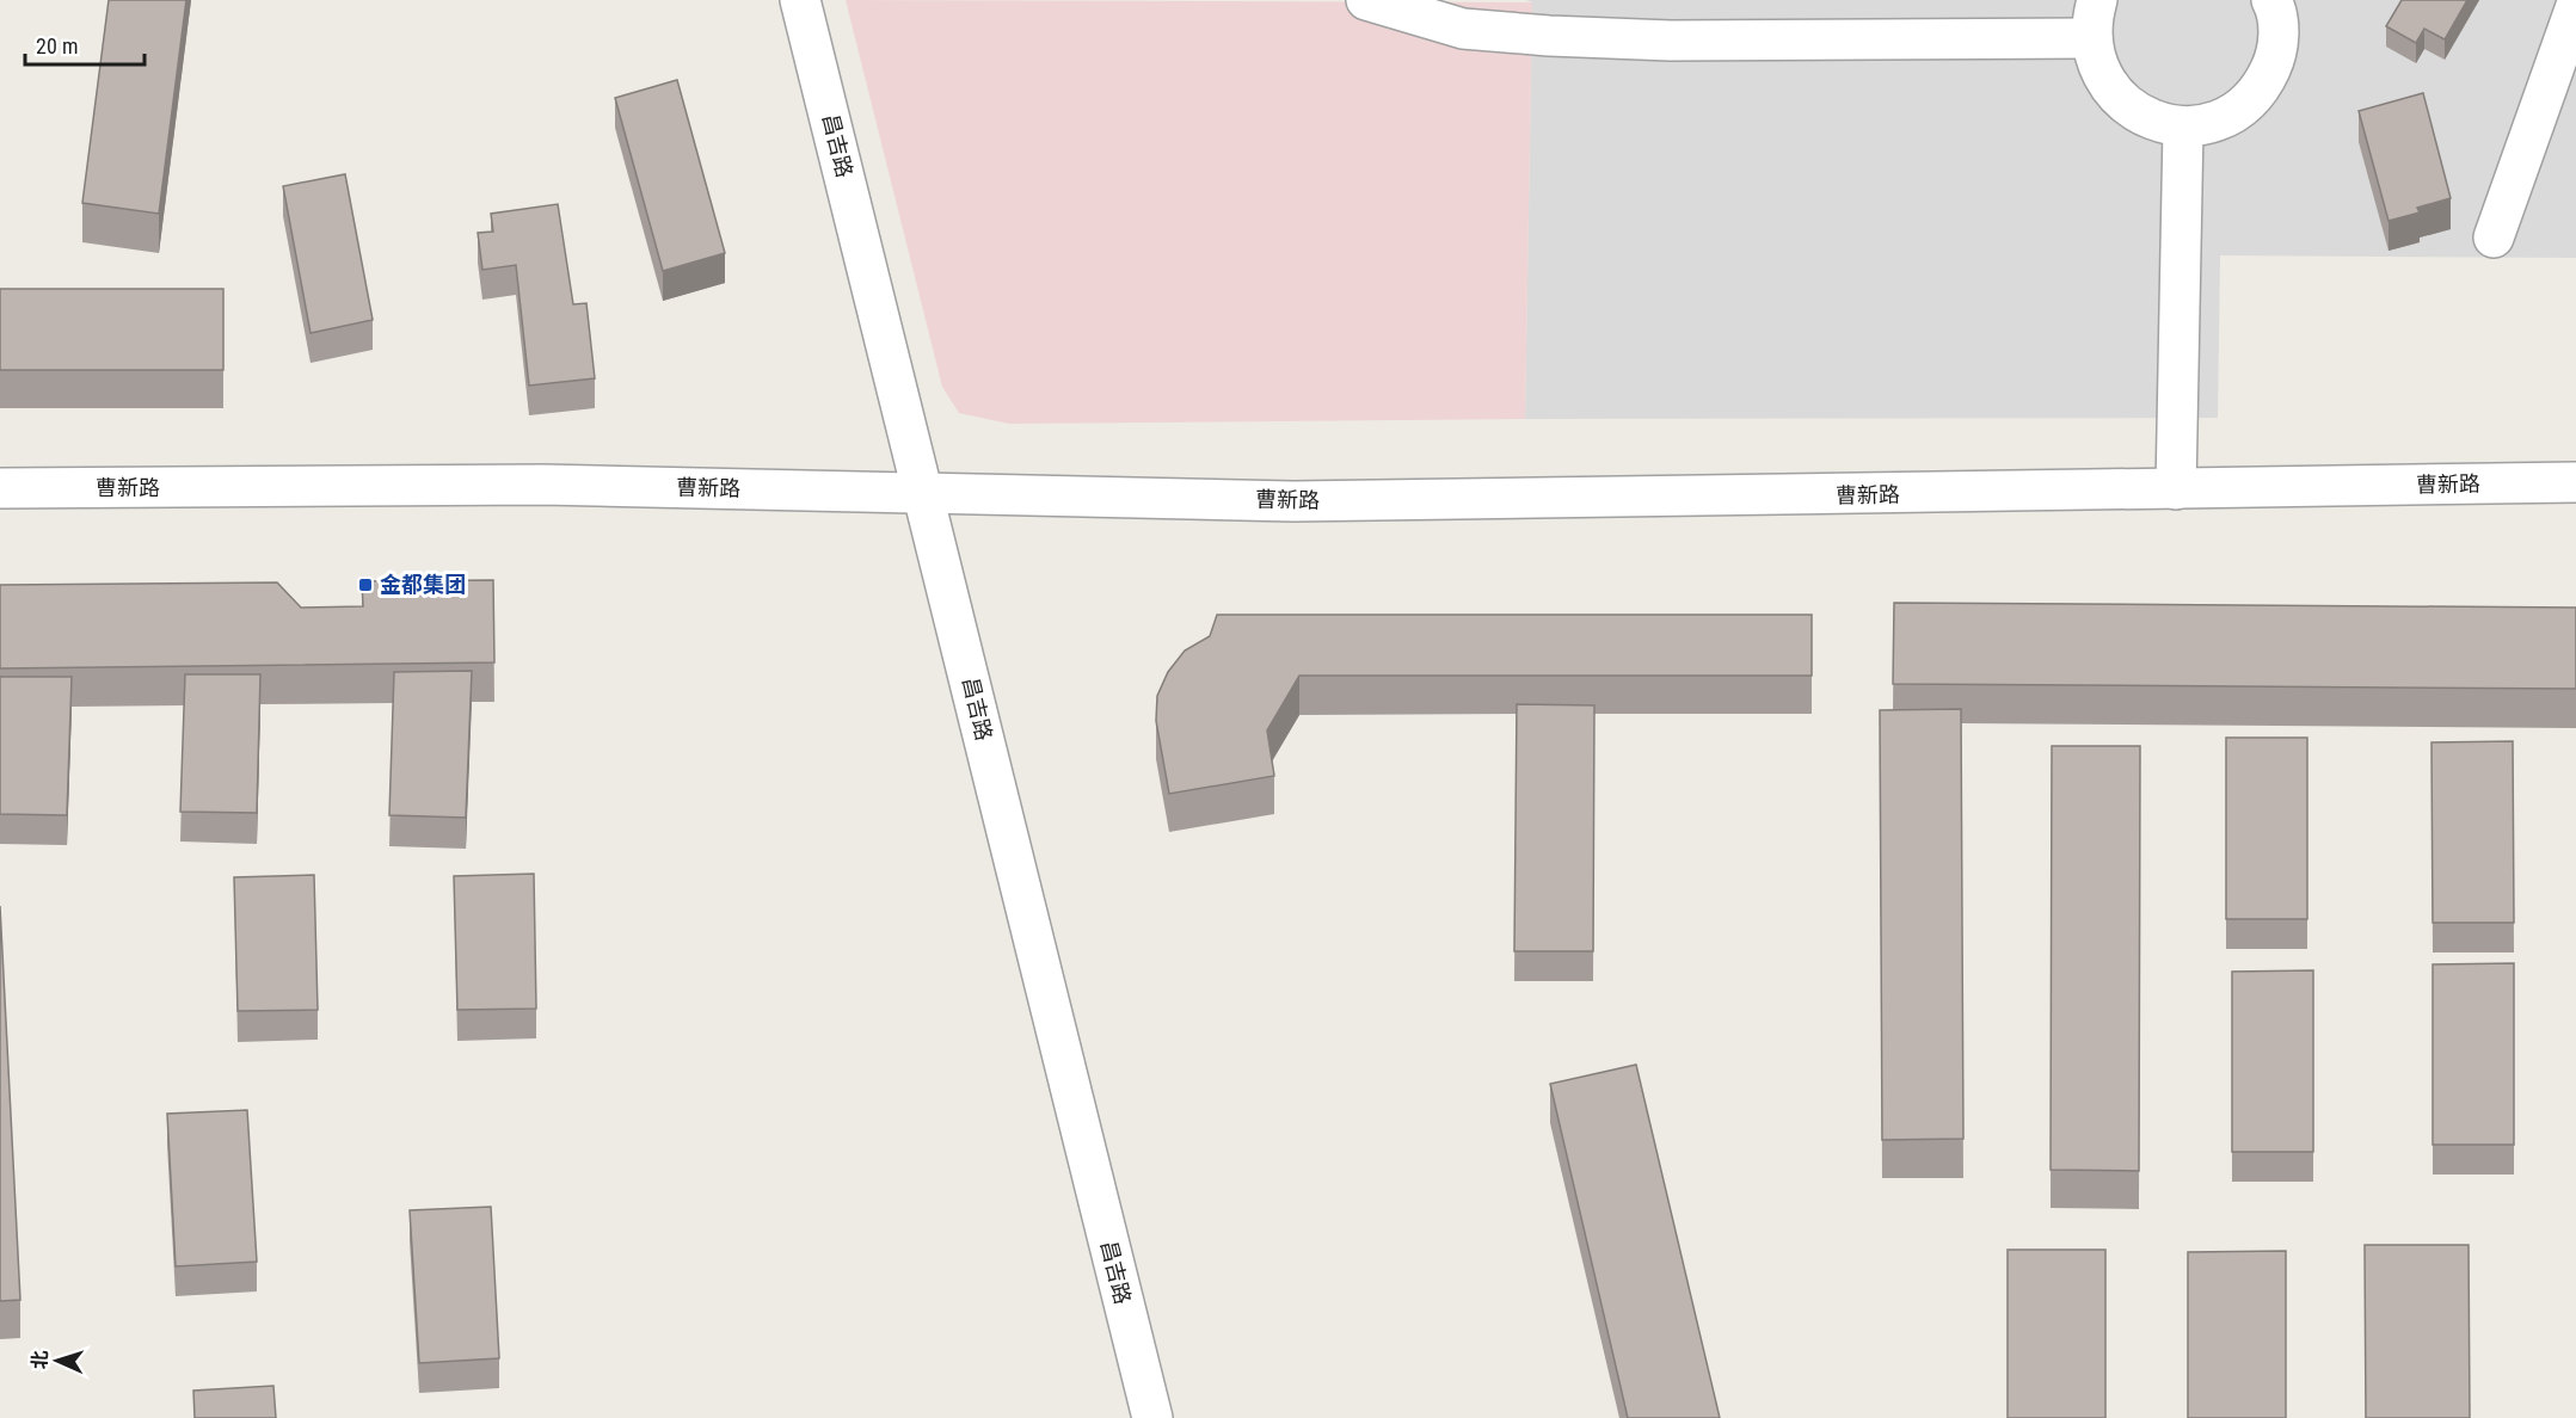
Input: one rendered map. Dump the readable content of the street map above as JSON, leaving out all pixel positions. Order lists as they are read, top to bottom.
{
  "streets": {
    "street": ["昌吉路", "曹新路"]
  },
  "crossings": [
    ["昌吉路", "曹新路"]
  ],
  "places": {
    "transit": ["金都集团"]
  },
  "scale_bar": "20 m",
  "north": "left"
}
